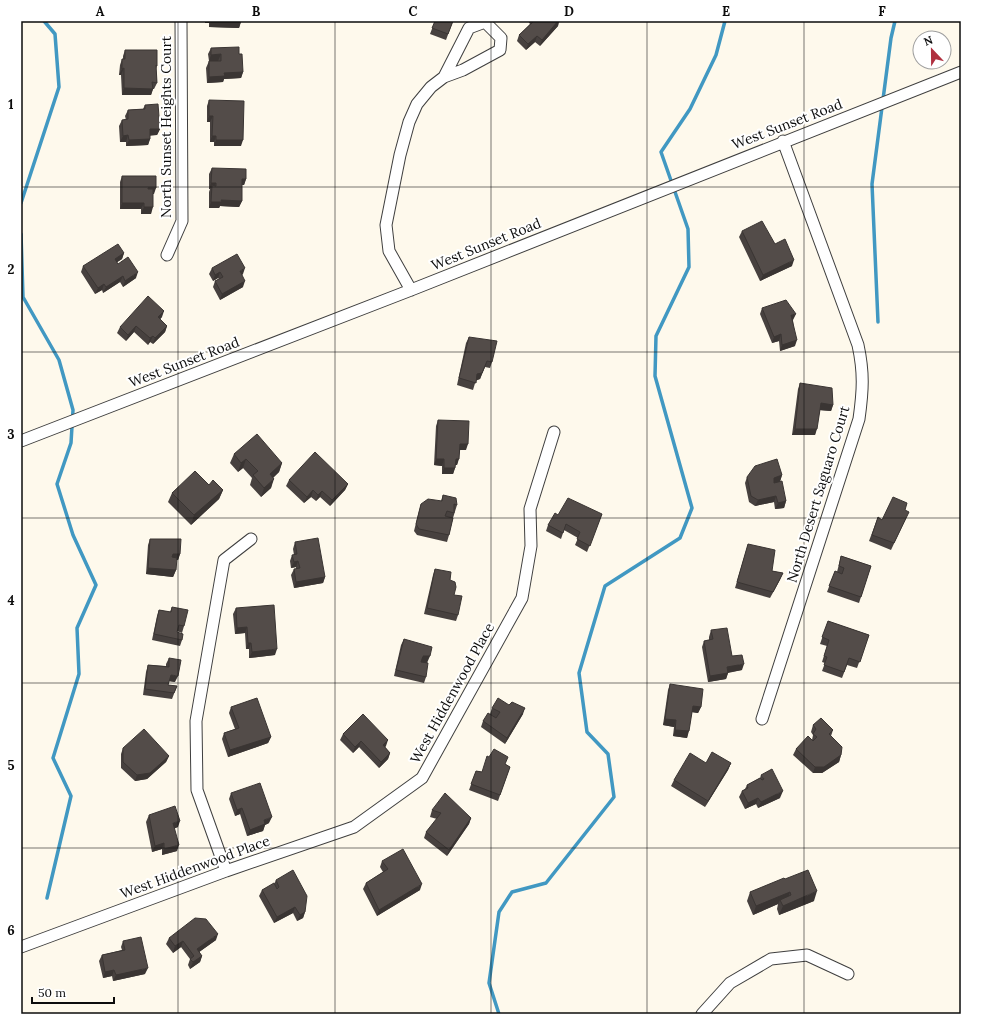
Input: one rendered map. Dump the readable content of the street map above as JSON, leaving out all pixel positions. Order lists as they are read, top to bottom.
{
  "streets": {
    "street": [
      "West Sunset Road",
      "North Sunset Heights Court",
      "North Desert Saguaro Court",
      "West Hiddenwood Place"
    ]
  },
  "crossings": [
    ["West Sunset Road", "North Desert Saguaro Court"]
  ],
  "scale_bar": "50 m",
  "north": "top",
  "grid": {
    "columns": [
      "A",
      "B",
      "C",
      "D",
      "E",
      "F"
    ],
    "rows": [
      "1",
      "2",
      "3",
      "4",
      "5",
      "6"
    ]
  }
}
